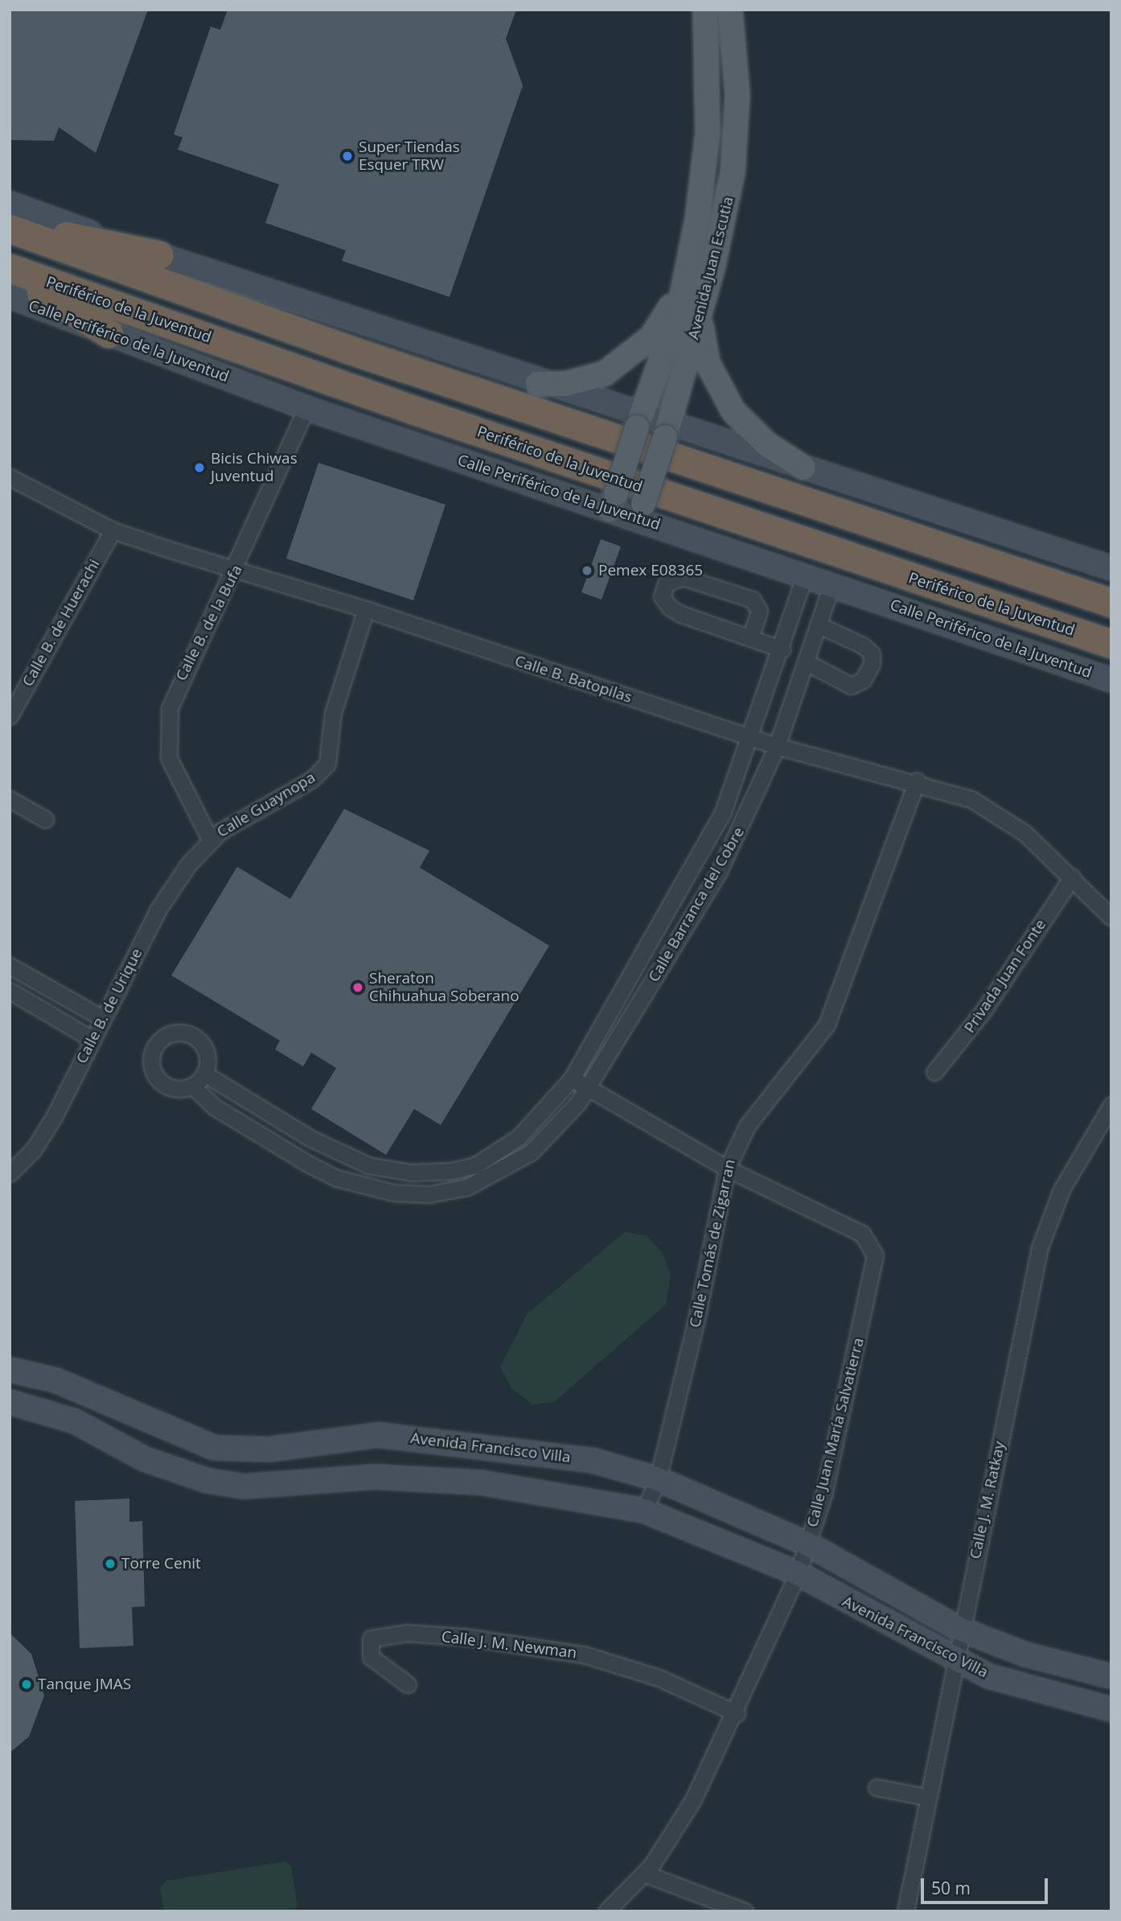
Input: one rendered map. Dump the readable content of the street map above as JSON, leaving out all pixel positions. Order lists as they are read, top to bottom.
{
  "streets": {
    "highway": ["Periférico de la Juventud"],
    "main road": ["Avenida Juan Escutia", "Calle Periférico de la Juventud", "Avenida Francisco Villa"],
    "street": [
      "Calle B. de Huerachi",
      "Calle B. de la Bufa",
      "Calle B. Batopilas",
      "Calle Guaynopa",
      "Calle Barranca del Cobre",
      "Privada Juan Fonte",
      "Calle B. de Urique",
      "Calle Tomás de Zigarran",
      "Calle Juan María Salvatierra",
      "Calle J. M. Ratkay",
      "Calle J. M. Newman"
    ]
  },
  "crossings": [
    ["Avenida Juan Escutia", "Calle Periférico de la Juventud"],
    ["Calle Periférico de la Juventud", "Calle B. de la Bufa"],
    ["Calle Periférico de la Juventud", "Calle Barranca del Cobre"],
    ["Calle B. de Huerachi", "Calle B. Batopilas"],
    ["Calle B. de la Bufa", "Calle B. Batopilas"],
    ["Calle B. de la Bufa", "Calle Guaynopa"],
    ["Calle B. de la Bufa", "Calle B. de Urique"],
    ["Calle B. Batopilas", "Calle Guaynopa"],
    ["Calle B. Batopilas", "Calle Barranca del Cobre"],
    ["Calle B. Batopilas", "Privada Juan Fonte"],
    ["Calle B. Batopilas", "Calle Tomás de Zigarran"],
    ["Calle Guaynopa", "Calle B. de Urique"],
    ["Calle Barranca del Cobre", "Calle Juan María Salvatierra"],
    ["Calle Tomás de Zigarran", "Calle Juan María Salvatierra"],
    ["Calle Tomás de Zigarran", "Avenida Francisco Villa"],
    ["Calle Juan María Salvatierra", "Avenida Francisco Villa"],
    ["Calle Juan María Salvatierra", "Calle J. M. Newman"],
    ["Avenida Francisco Villa", "Calle J. M. Ratkay"]
  ],
  "places": [
    "Super Tiendas Esquer TRW",
    "Bicis Chiwas Juventud",
    "Pemex E08365",
    "Sheraton Chihuahua Soberano",
    "Torre Cenit",
    "Tanque JMAS"
  ],
  "scale_bar": "50 m"
}
